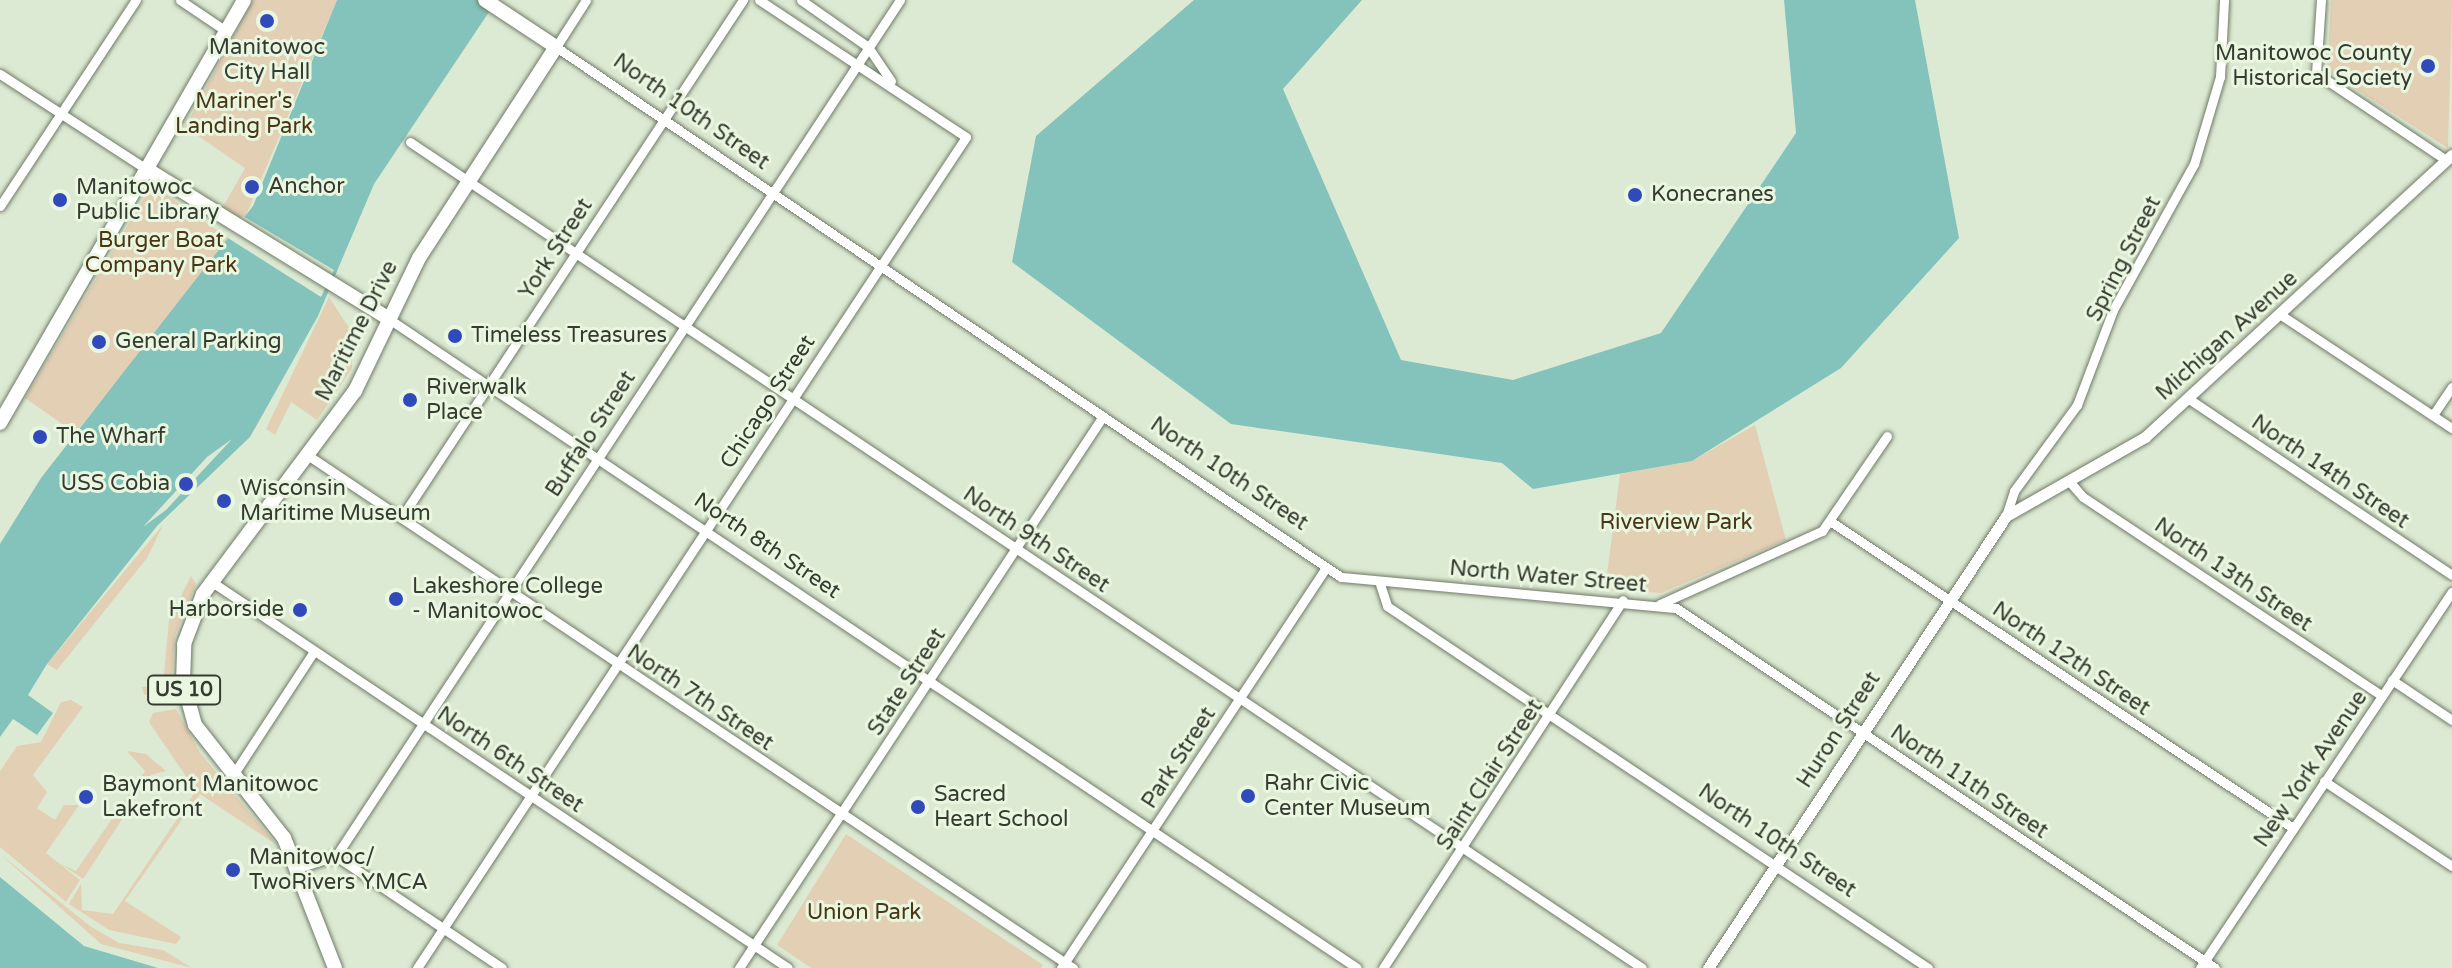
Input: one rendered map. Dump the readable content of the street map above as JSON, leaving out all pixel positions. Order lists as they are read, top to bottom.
{
  "streets": {
    "main road": [
      "North 10th Street",
      "Maritime Drive",
      "North 8th Street",
      "US 10"
    ],
    "street": [
      "York Street",
      "Spring Street",
      "Michigan Avenue",
      "Chicago Street",
      "Buffalo Street",
      "North 14th Street",
      "North 9th Street",
      "North 13th Street",
      "North Water Street",
      "North 12th Street",
      "State Street",
      "North 7th Street",
      "Huron Street",
      "Park Street",
      "North 6th Street",
      "New York Avenue",
      "Saint Clair Street",
      "North 11th Street"
    ]
  },
  "crossings": [
    ["North 10th Street", "York Street"],
    ["North 10th Street", "Maritime Drive"],
    ["North 10th Street", "Chicago Street"],
    ["North 10th Street", "Buffalo Street"],
    ["North 10th Street", "North Water Street"],
    ["North 10th Street", "State Street"],
    ["North 10th Street", "Huron Street"],
    ["North 10th Street", "Park Street"],
    ["North 10th Street", "Saint Clair Street"],
    ["York Street", "North 9th Street"],
    ["York Street", "North 8th Street"],
    ["York Street", "North 7th Street"],
    ["Spring Street", "Michigan Avenue"],
    ["Spring Street", "Huron Street"],
    ["Maritime Drive", "North 9th Street"],
    ["Maritime Drive", "North 8th Street"],
    ["Maritime Drive", "North 7th Street"],
    ["Maritime Drive", "North 6th Street"],
    ["Michigan Avenue", "North 14th Street"],
    ["Michigan Avenue", "North 13th Street"],
    ["Michigan Avenue", "Huron Street"],
    ["Chicago Street", "North 9th Street"],
    ["Chicago Street", "North 8th Street"],
    ["Chicago Street", "North 7th Street"],
    ["Chicago Street", "North 6th Street"],
    ["Buffalo Street", "North 9th Street"],
    ["Buffalo Street", "North 8th Street"],
    ["Buffalo Street", "North 7th Street"],
    ["Buffalo Street", "North 6th Street"],
    ["North 9th Street", "State Street"],
    ["North 9th Street", "Park Street"],
    ["North 9th Street", "Saint Clair Street"],
    ["North 8th Street", "State Street"],
    ["North 8th Street", "Park Street"],
    ["North 13th Street", "New York Avenue"],
    ["North Water Street", "North 12th Street"],
    ["North Water Street", "Saint Clair Street"],
    ["North Water Street", "North 11th Street"],
    ["North 12th Street", "Huron Street"],
    ["North 12th Street", "New York Avenue"],
    ["State Street", "North 7th Street"],
    ["State Street", "North 6th Street"],
    ["North 7th Street", "Park Street"],
    ["Huron Street", "North 11th Street"],
    ["New York Avenue", "North 11th Street"]
  ],
  "parks": [
    "Mariner's Landing Park",
    "Burger Boat Company Park",
    "Riverview Park",
    "Union Park"
  ],
  "places": [
    "Manitowoc City Hall",
    "Manitowoc County Historical Society",
    "Anchor",
    "Konecranes",
    "Manitowoc Public Library",
    "Timeless Treasures",
    "General Parking",
    "Riverwalk Place",
    "The Wharf",
    "USS Cobia",
    "Wisconsin Maritime Museum",
    "Lakeshore College - Manitowoc",
    "Harborside",
    "Rahr Civic Center Museum",
    "Baymont Manitowoc Lakefront",
    "Sacred Heart School",
    "Manitowoc/ TwoRivers YMCA"
  ]
}
